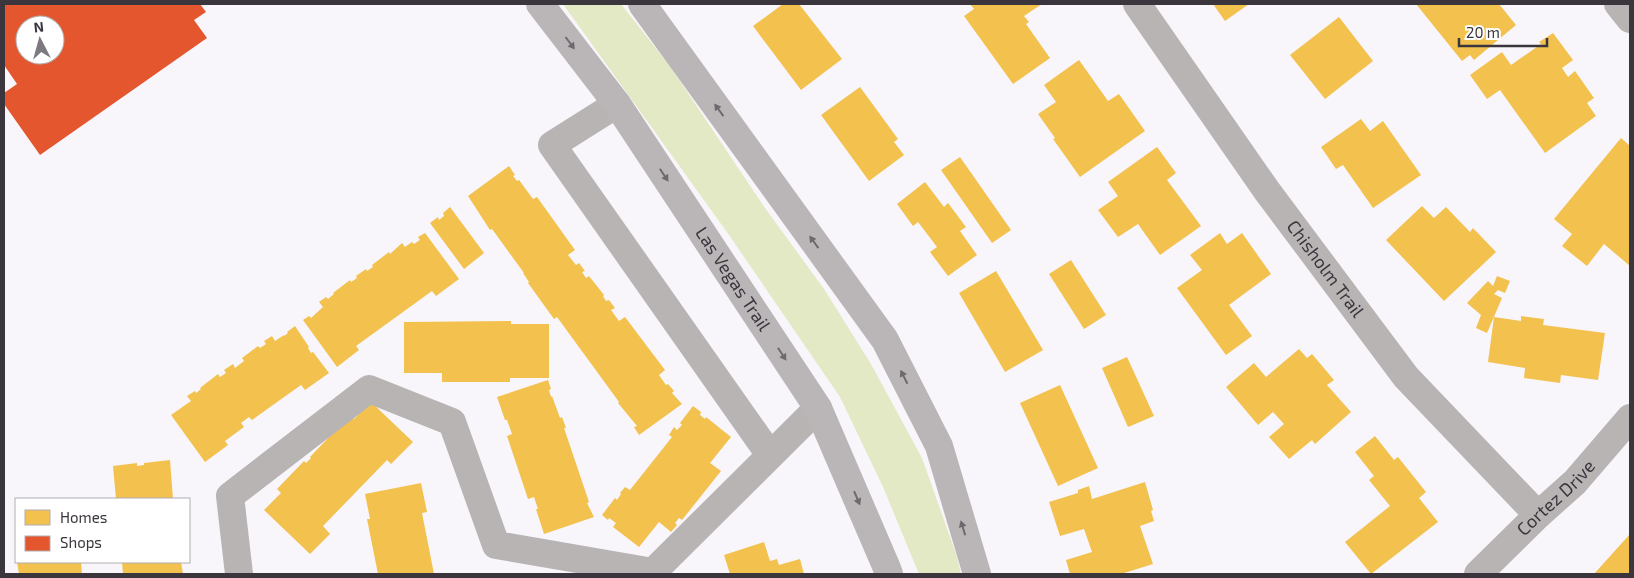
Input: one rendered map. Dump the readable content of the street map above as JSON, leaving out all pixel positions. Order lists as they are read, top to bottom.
{
  "streets": {
    "main road": ["Las Vegas Trail"],
    "street": ["Chisholm Trail", "Cortez Drive"]
  },
  "crossings": [
    ["Chisholm Trail", "Cortez Drive"]
  ],
  "legend": ["Homes", "Shops"],
  "scale_bar": "20 m",
  "north": "top"
}
